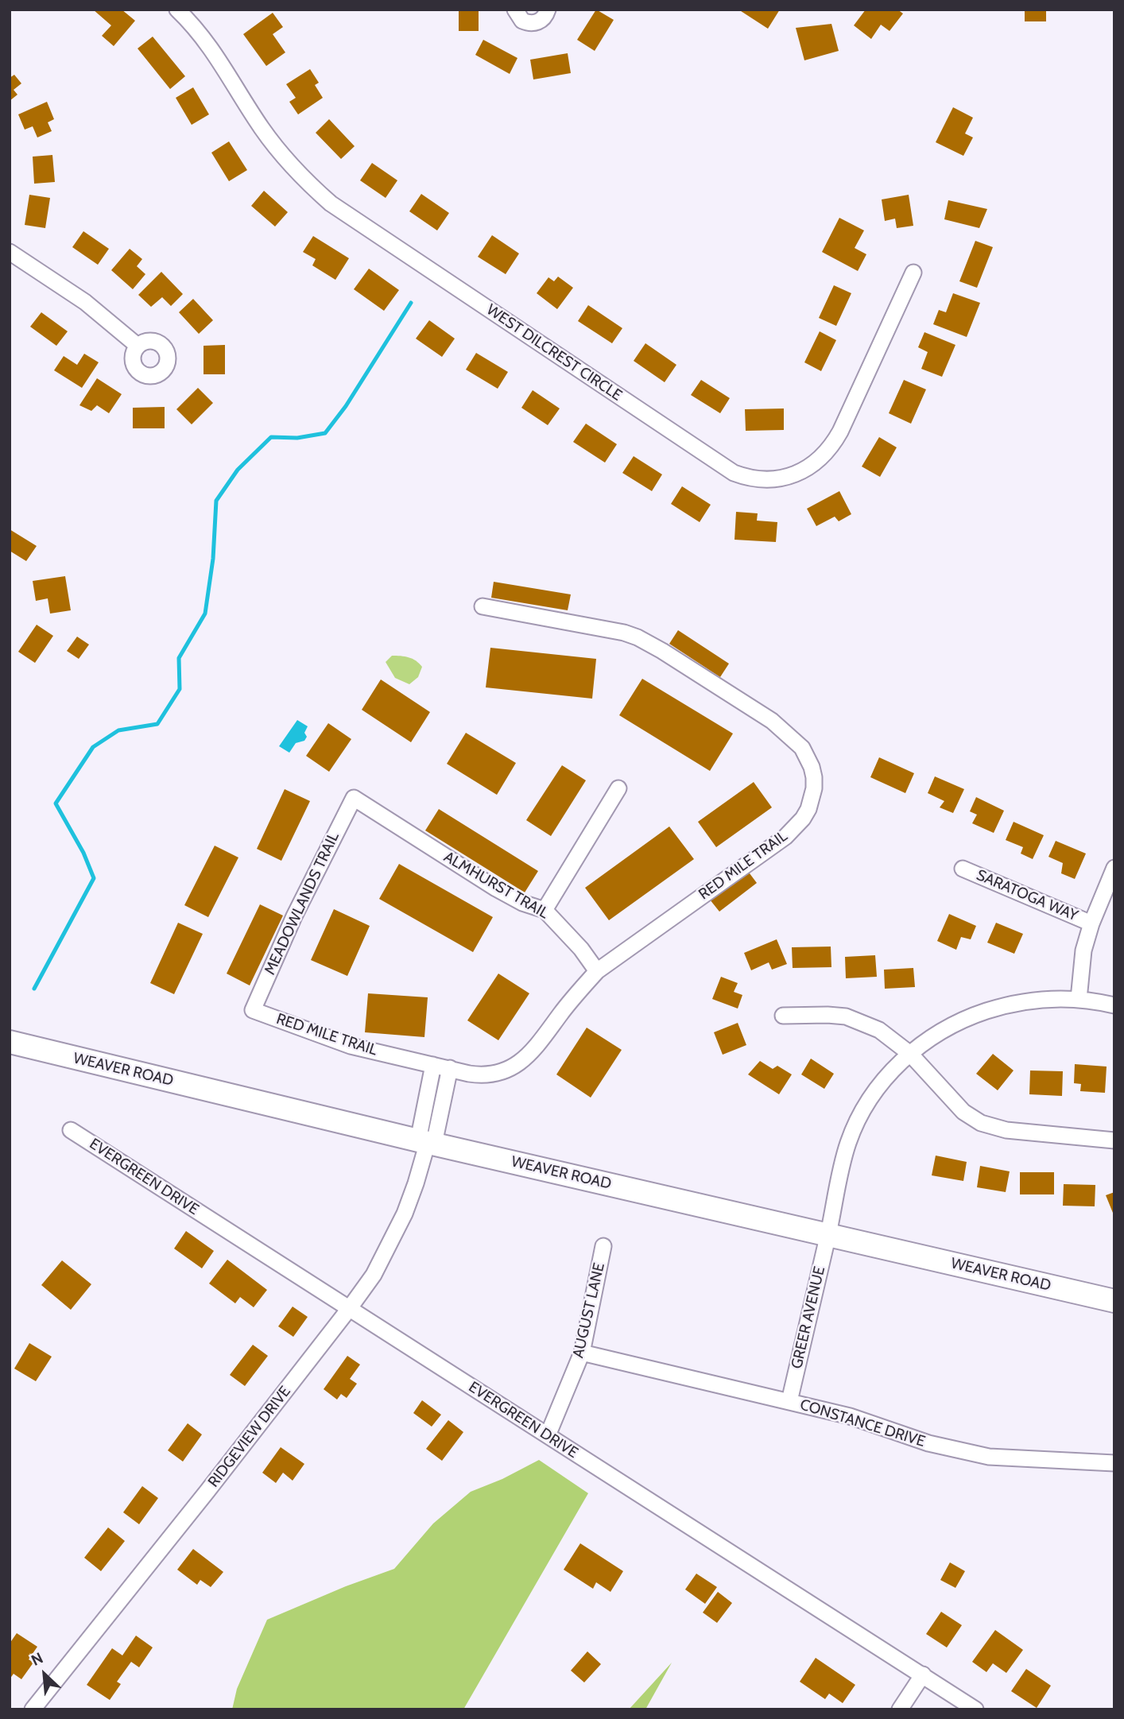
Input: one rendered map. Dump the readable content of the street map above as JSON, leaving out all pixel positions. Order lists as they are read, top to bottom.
{
  "streets": {
    "main road": ["WEAVER ROAD"],
    "street": [
      "WEST DILCREST CIRCLE",
      "RED MILE TRAIL",
      "ALMHURST TRAIL",
      "SARATOGA WAY",
      "MEADOWLANDS TRAIL",
      "EVERGREEN DRIVE",
      "AUGUST LANE",
      "GREER AVENUE",
      "CONSTANCE DRIVE",
      "RIDGEVIEW DRIVE"
    ]
  },
  "crossings": [
    ["RED MILE TRAIL", "ALMHURST TRAIL"],
    ["RED MILE TRAIL", "MEADOWLANDS TRAIL"],
    ["ALMHURST TRAIL", "MEADOWLANDS TRAIL"],
    ["WEAVER ROAD", "GREER AVENUE"],
    ["WEAVER ROAD", "RIDGEVIEW DRIVE"],
    ["EVERGREEN DRIVE", "AUGUST LANE"],
    ["EVERGREEN DRIVE", "RIDGEVIEW DRIVE"],
    ["AUGUST LANE", "CONSTANCE DRIVE"],
    ["GREER AVENUE", "CONSTANCE DRIVE"]
  ],
  "north": "top left"
}
